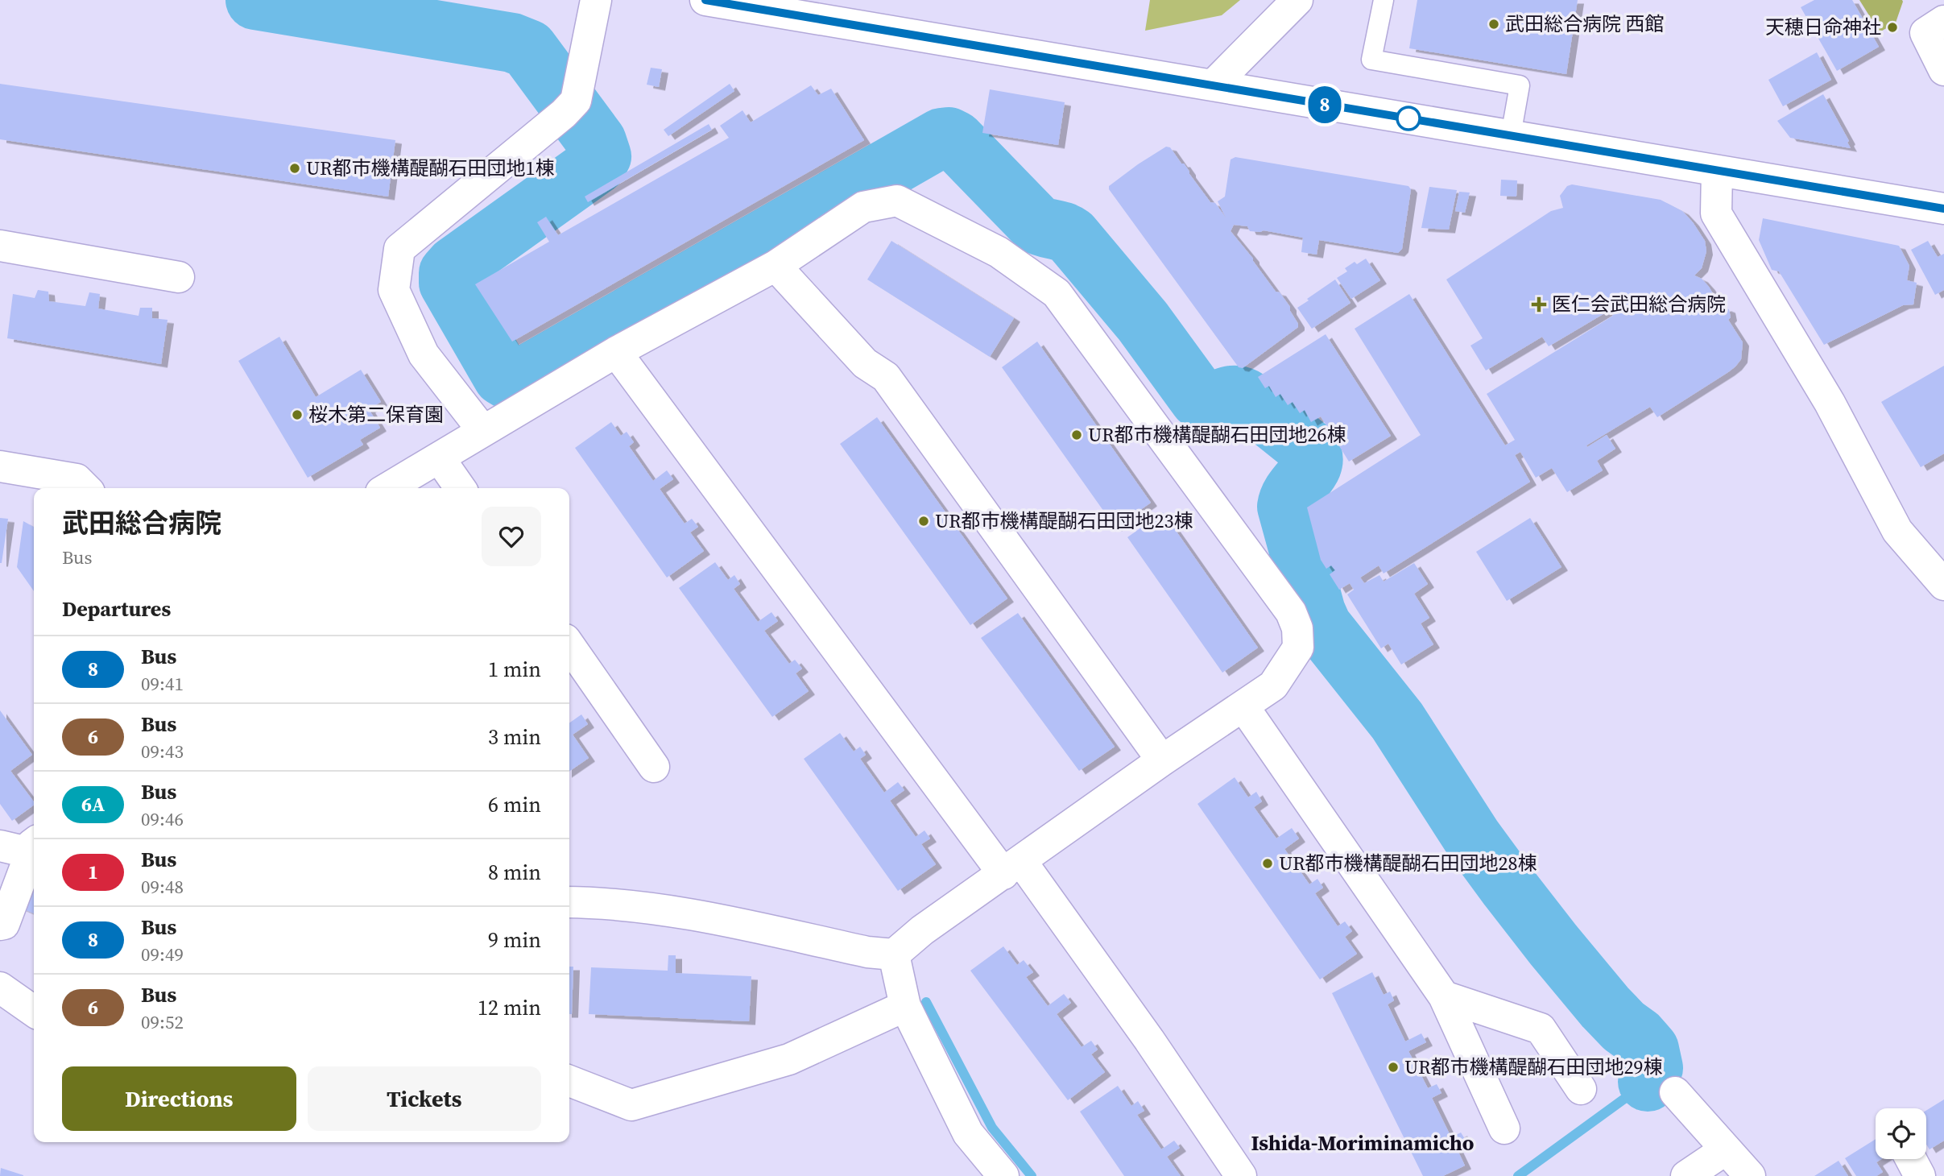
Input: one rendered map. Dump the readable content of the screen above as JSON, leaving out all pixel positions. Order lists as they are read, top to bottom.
{
  "districts": ["Ishida-Moriminamicho"],
  "places": {
    "other": [
      "武田総合病院 西館",
      "天穂日命神社",
      "UR都市機構醍醐石田団地1棟",
      "桜木第二保育園",
      "UR都市機構醍醐石田団地26棟",
      "UR都市機構醍醐石田団地23棟",
      "UR都市機構醍醐石田団地28棟",
      "UR都市機構醍醐石田団地29棟"
    ],
    "health": ["医仁会武田総合病院"]
  },
  "lines": ["bus line 8"],
  "page": {
    "on_map": "8",
    "heading": [
      ["武田総合病院", "Bus"],
      "Departures"
    ],
    "list": [
      {
        "mark": "8",
        "name": "Bus",
        "note": "09:41",
        "value": "1 min"
      },
      {
        "mark": "6",
        "name": "Bus",
        "note": "09:43",
        "value": "3 min"
      },
      {
        "mark": "6A",
        "name": "Bus",
        "note": "09:46",
        "value": "6 min"
      },
      {
        "mark": "1",
        "name": "Bus",
        "note": "09:48",
        "value": "8 min"
      },
      {
        "mark": "8",
        "name": "Bus",
        "note": "09:49",
        "value": "9 min"
      },
      {
        "mark": "6",
        "name": "Bus",
        "note": "09:52",
        "value": "12 min"
      }
    ],
    "buttons": ["Directions", "Tickets"]
  }
}
